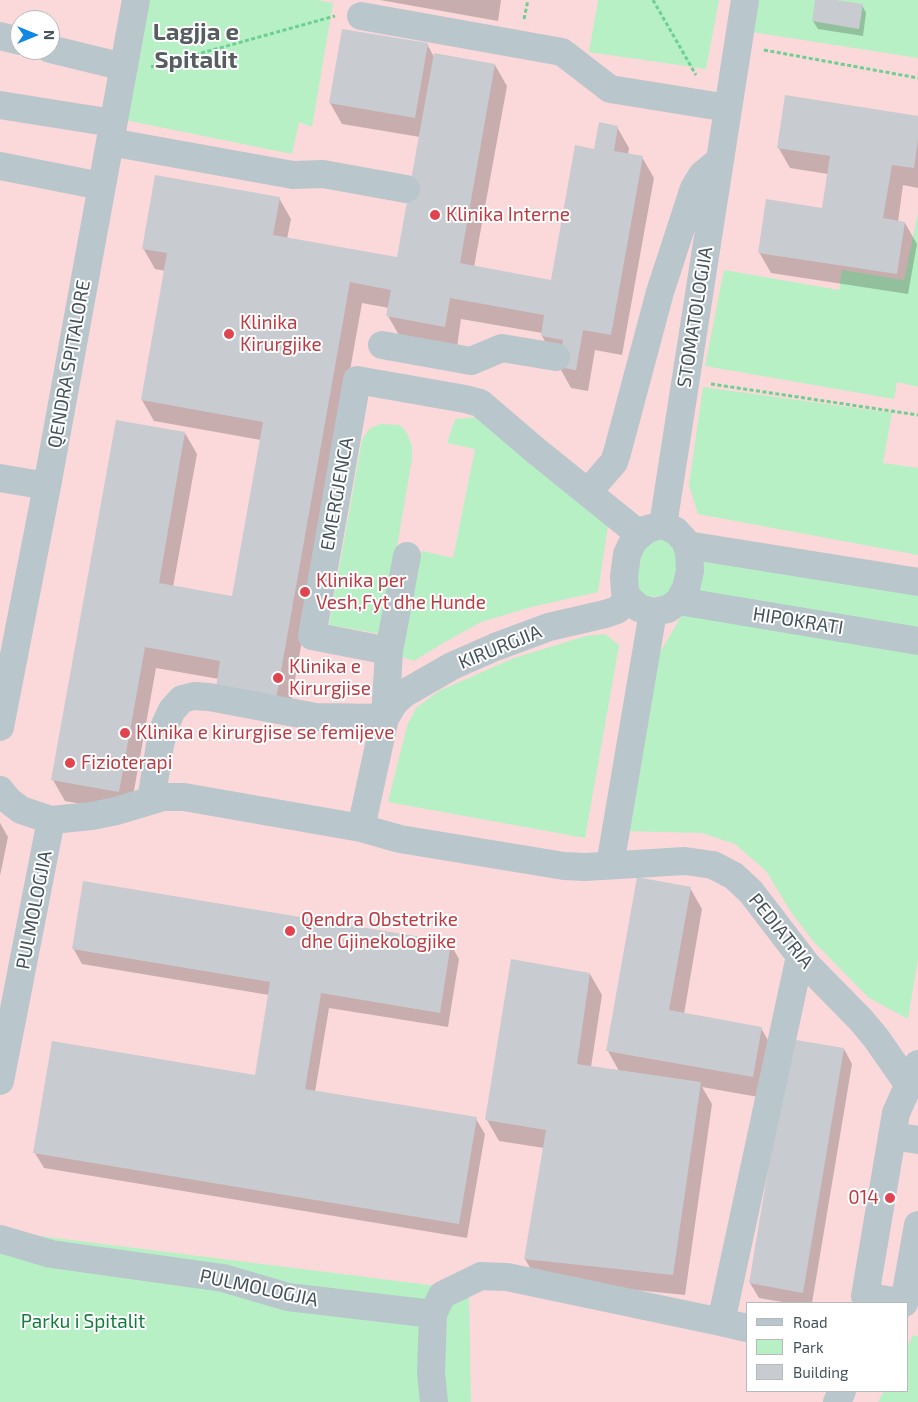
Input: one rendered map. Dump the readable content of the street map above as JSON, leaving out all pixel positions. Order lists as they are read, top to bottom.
{
  "streets": {
    "street": [
      "STOMATOLOGJIA",
      "QENDRA SPITALORE",
      "EMERGJENCA",
      "HIPOKRATI",
      "KIRURGJIA",
      "PULMOLOGJIA",
      "PEDIATRIA"
    ]
  },
  "crossings": [
    ["STOMATOLOGJIA", "EMERGJENCA"],
    ["STOMATOLOGJIA", "HIPOKRATI"],
    ["STOMATOLOGJIA", "KIRURGJIA"],
    ["EMERGJENCA", "HIPOKRATI"],
    ["EMERGJENCA", "KIRURGJIA"],
    ["HIPOKRATI", "KIRURGJIA"],
    ["KIRURGJIA", "PEDIATRIA"],
    ["PULMOLOGJIA", "PEDIATRIA"]
  ],
  "districts": ["Lagjja e Spitalit"],
  "parks": ["Parku i Spitalit"],
  "places": [
    "Klinika Interne",
    "Klinika Kirurgjike",
    "Klinika per Vesh,Fyt dhe Hunde",
    "Klinika e Kirurgjise",
    "Klinika e kirurgjise se femijeve",
    "Fizioterapi",
    "Qendra Obstetrike dhe Gjinekologjike",
    "014"
  ],
  "legend": ["Road", "Park", "Building"],
  "north": "right"
}
